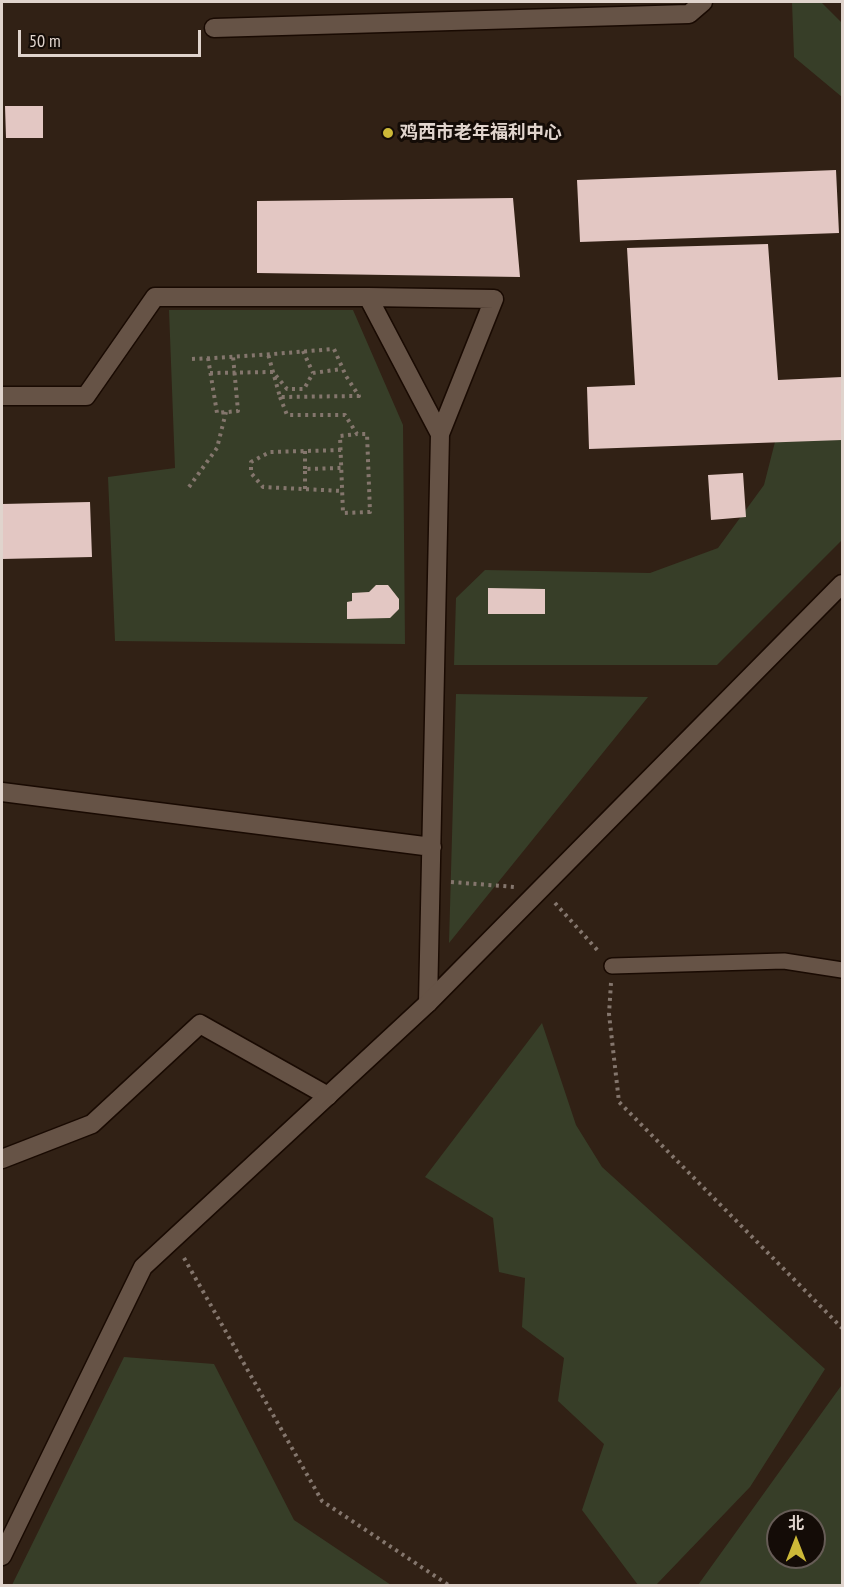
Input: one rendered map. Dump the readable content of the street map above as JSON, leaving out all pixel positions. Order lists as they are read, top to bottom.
{
  "places": ["鸡西市老年福利中心"],
  "scale_bar": "50 m",
  "north": "top"
}
